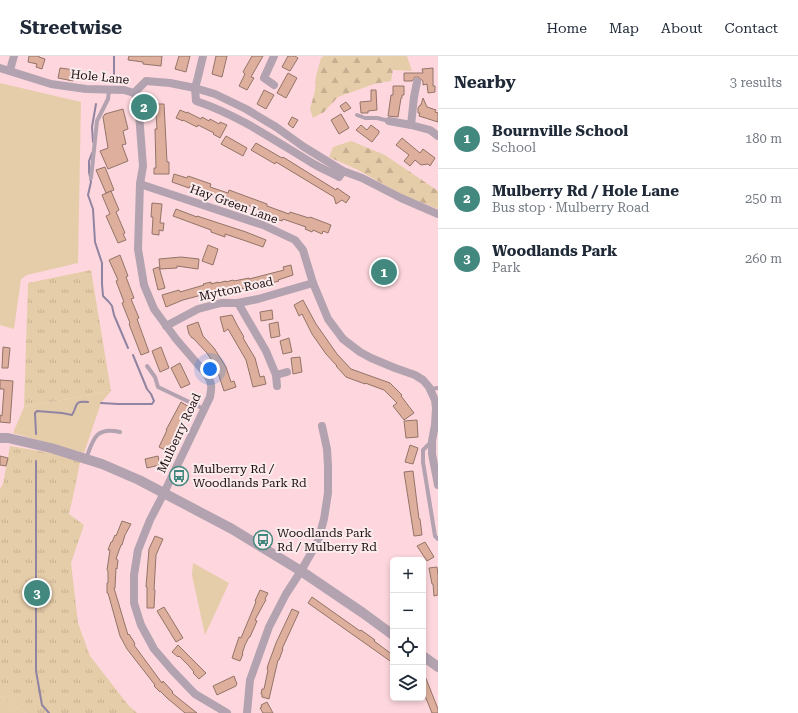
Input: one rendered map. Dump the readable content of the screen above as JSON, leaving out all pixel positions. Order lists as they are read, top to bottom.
{
  "streets": {
    "street": [
      "Hole Lane",
      "Hay Green Lane",
      "Mytton Road",
      "Mulberry Road"
    ]
  },
  "crossings": [
    ["Hole Lane", "Mulberry Road"],
    ["Hay Green Lane", "Mytton Road"],
    ["Hay Green Lane", "Mulberry Road"],
    ["Mytton Road", "Mulberry Road"]
  ],
  "places": {
    "bus stop": ["Mulberry Rd / Woodlands Park Rd", "Woodlands Park Rd / Mulberry Rd"]
  },
  "page": {
    "header": "Streetwise",
    "nav": [
      "Home",
      "Map",
      "About",
      "Contact"
    ],
    "heading": ["Nearby", "3 results"],
    "pins": ["2", "1", "3"],
    "list": [
      {
        "mark": "1",
        "name": "Bournville School",
        "note": "School",
        "value": "180 m"
      },
      {
        "mark": "2",
        "name": "Mulberry Rd / Hole Lane",
        "note": "Bus stop · Mulberry Road",
        "value": "250 m"
      },
      {
        "mark": "3",
        "name": "Woodlands Park",
        "note": "Park",
        "value": "260 m"
      }
    ],
    "map_buttons": ["+", "−"]
  }
}
